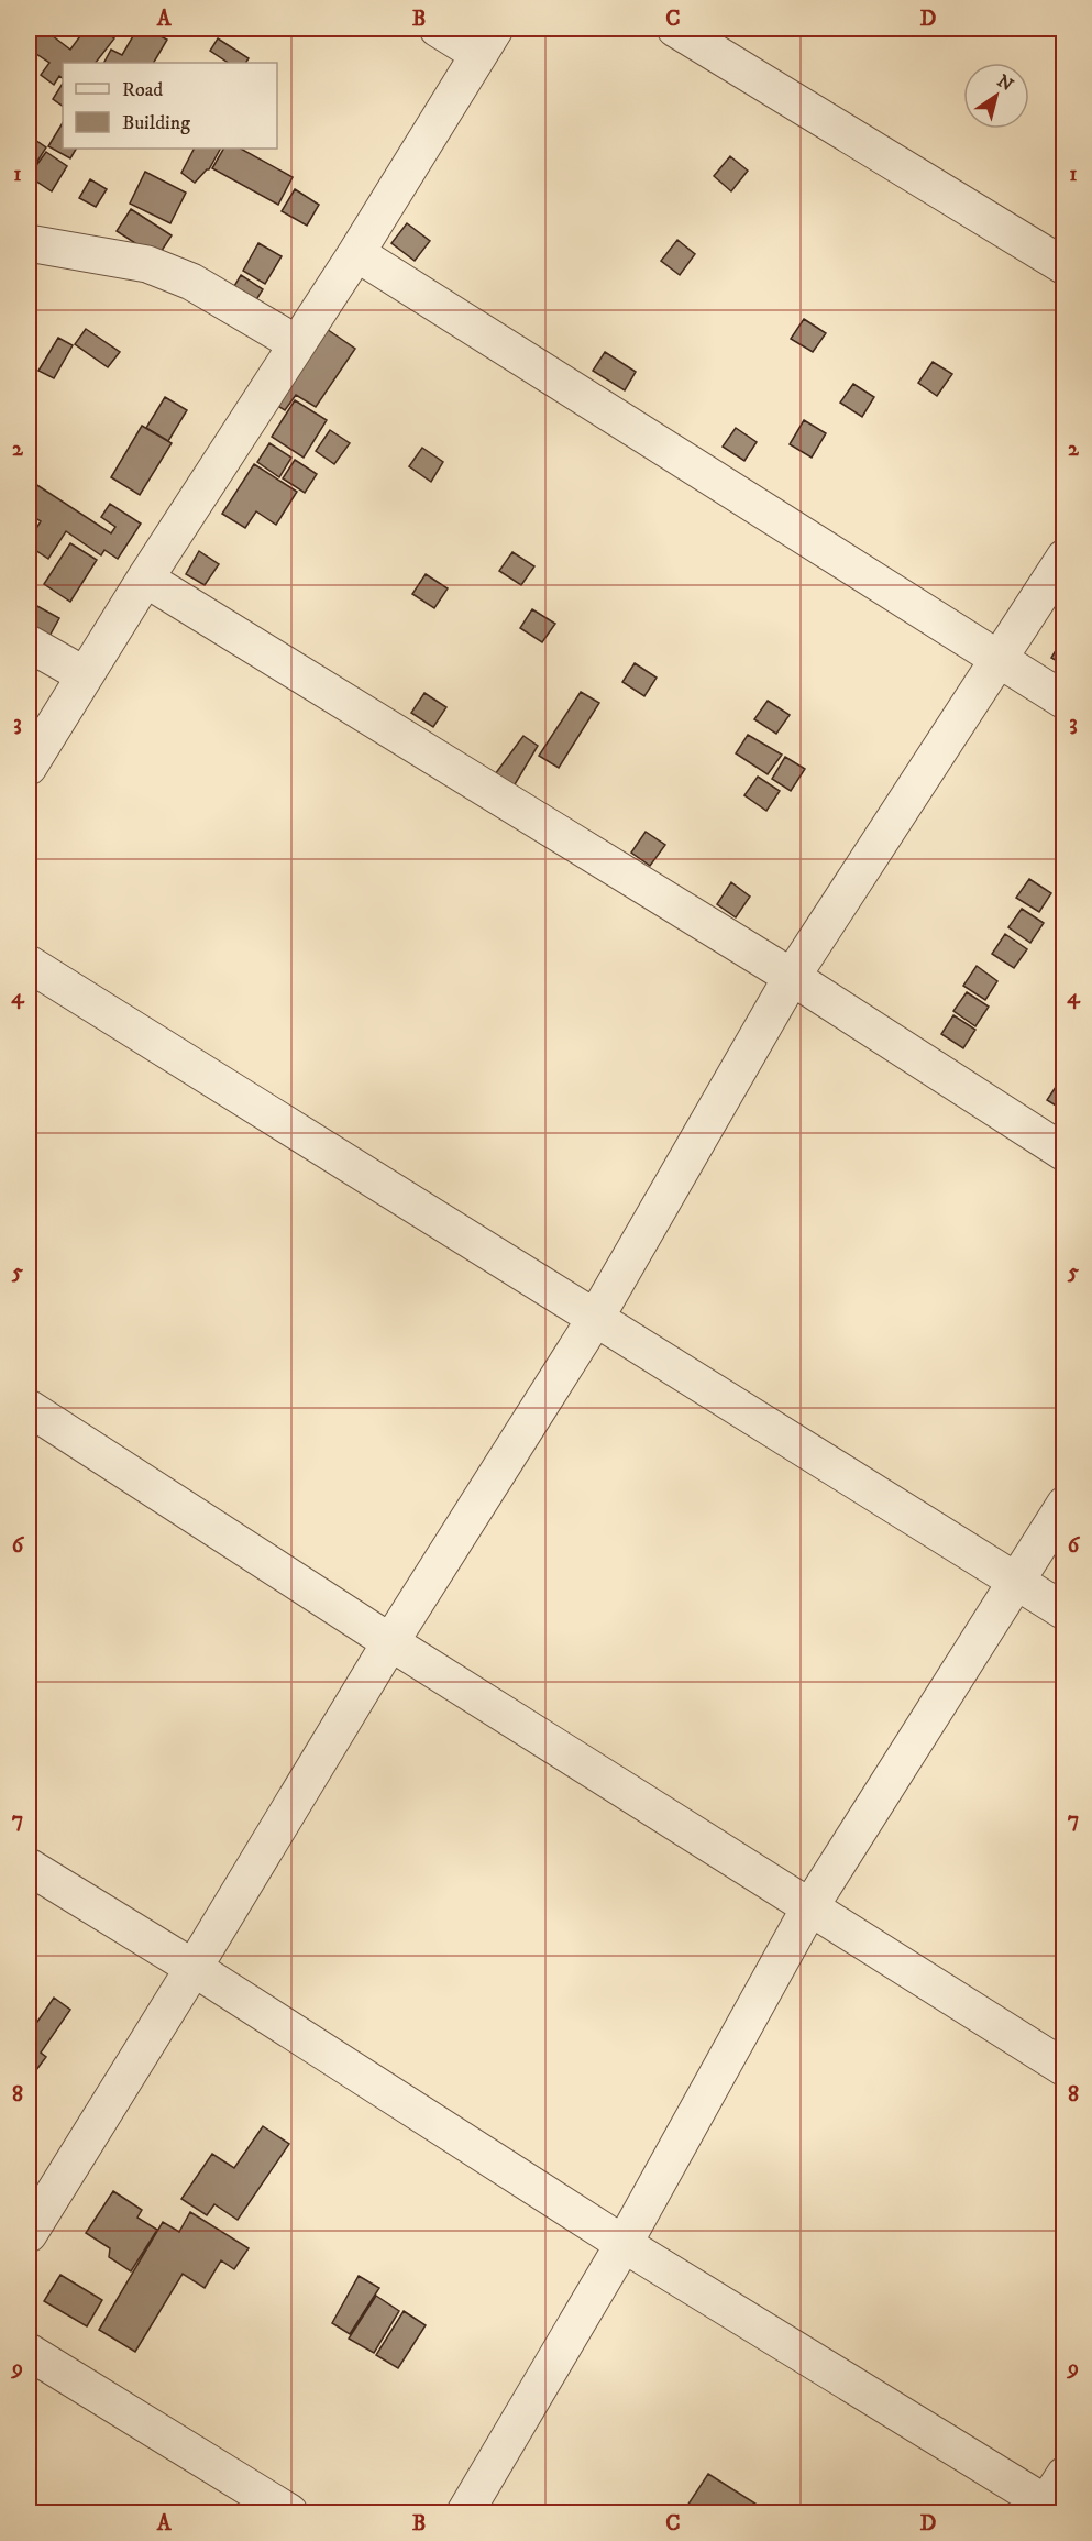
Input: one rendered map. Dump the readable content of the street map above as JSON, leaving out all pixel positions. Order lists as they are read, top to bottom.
{
  "legend": ["Road", "Building"],
  "north": "top right",
  "grid": {
    "columns": [
      "A",
      "B",
      "C",
      "D"
    ],
    "rows": [
      "1",
      "2",
      "3",
      "4",
      "5",
      "6",
      "7",
      "8",
      "9"
    ]
  }
}
